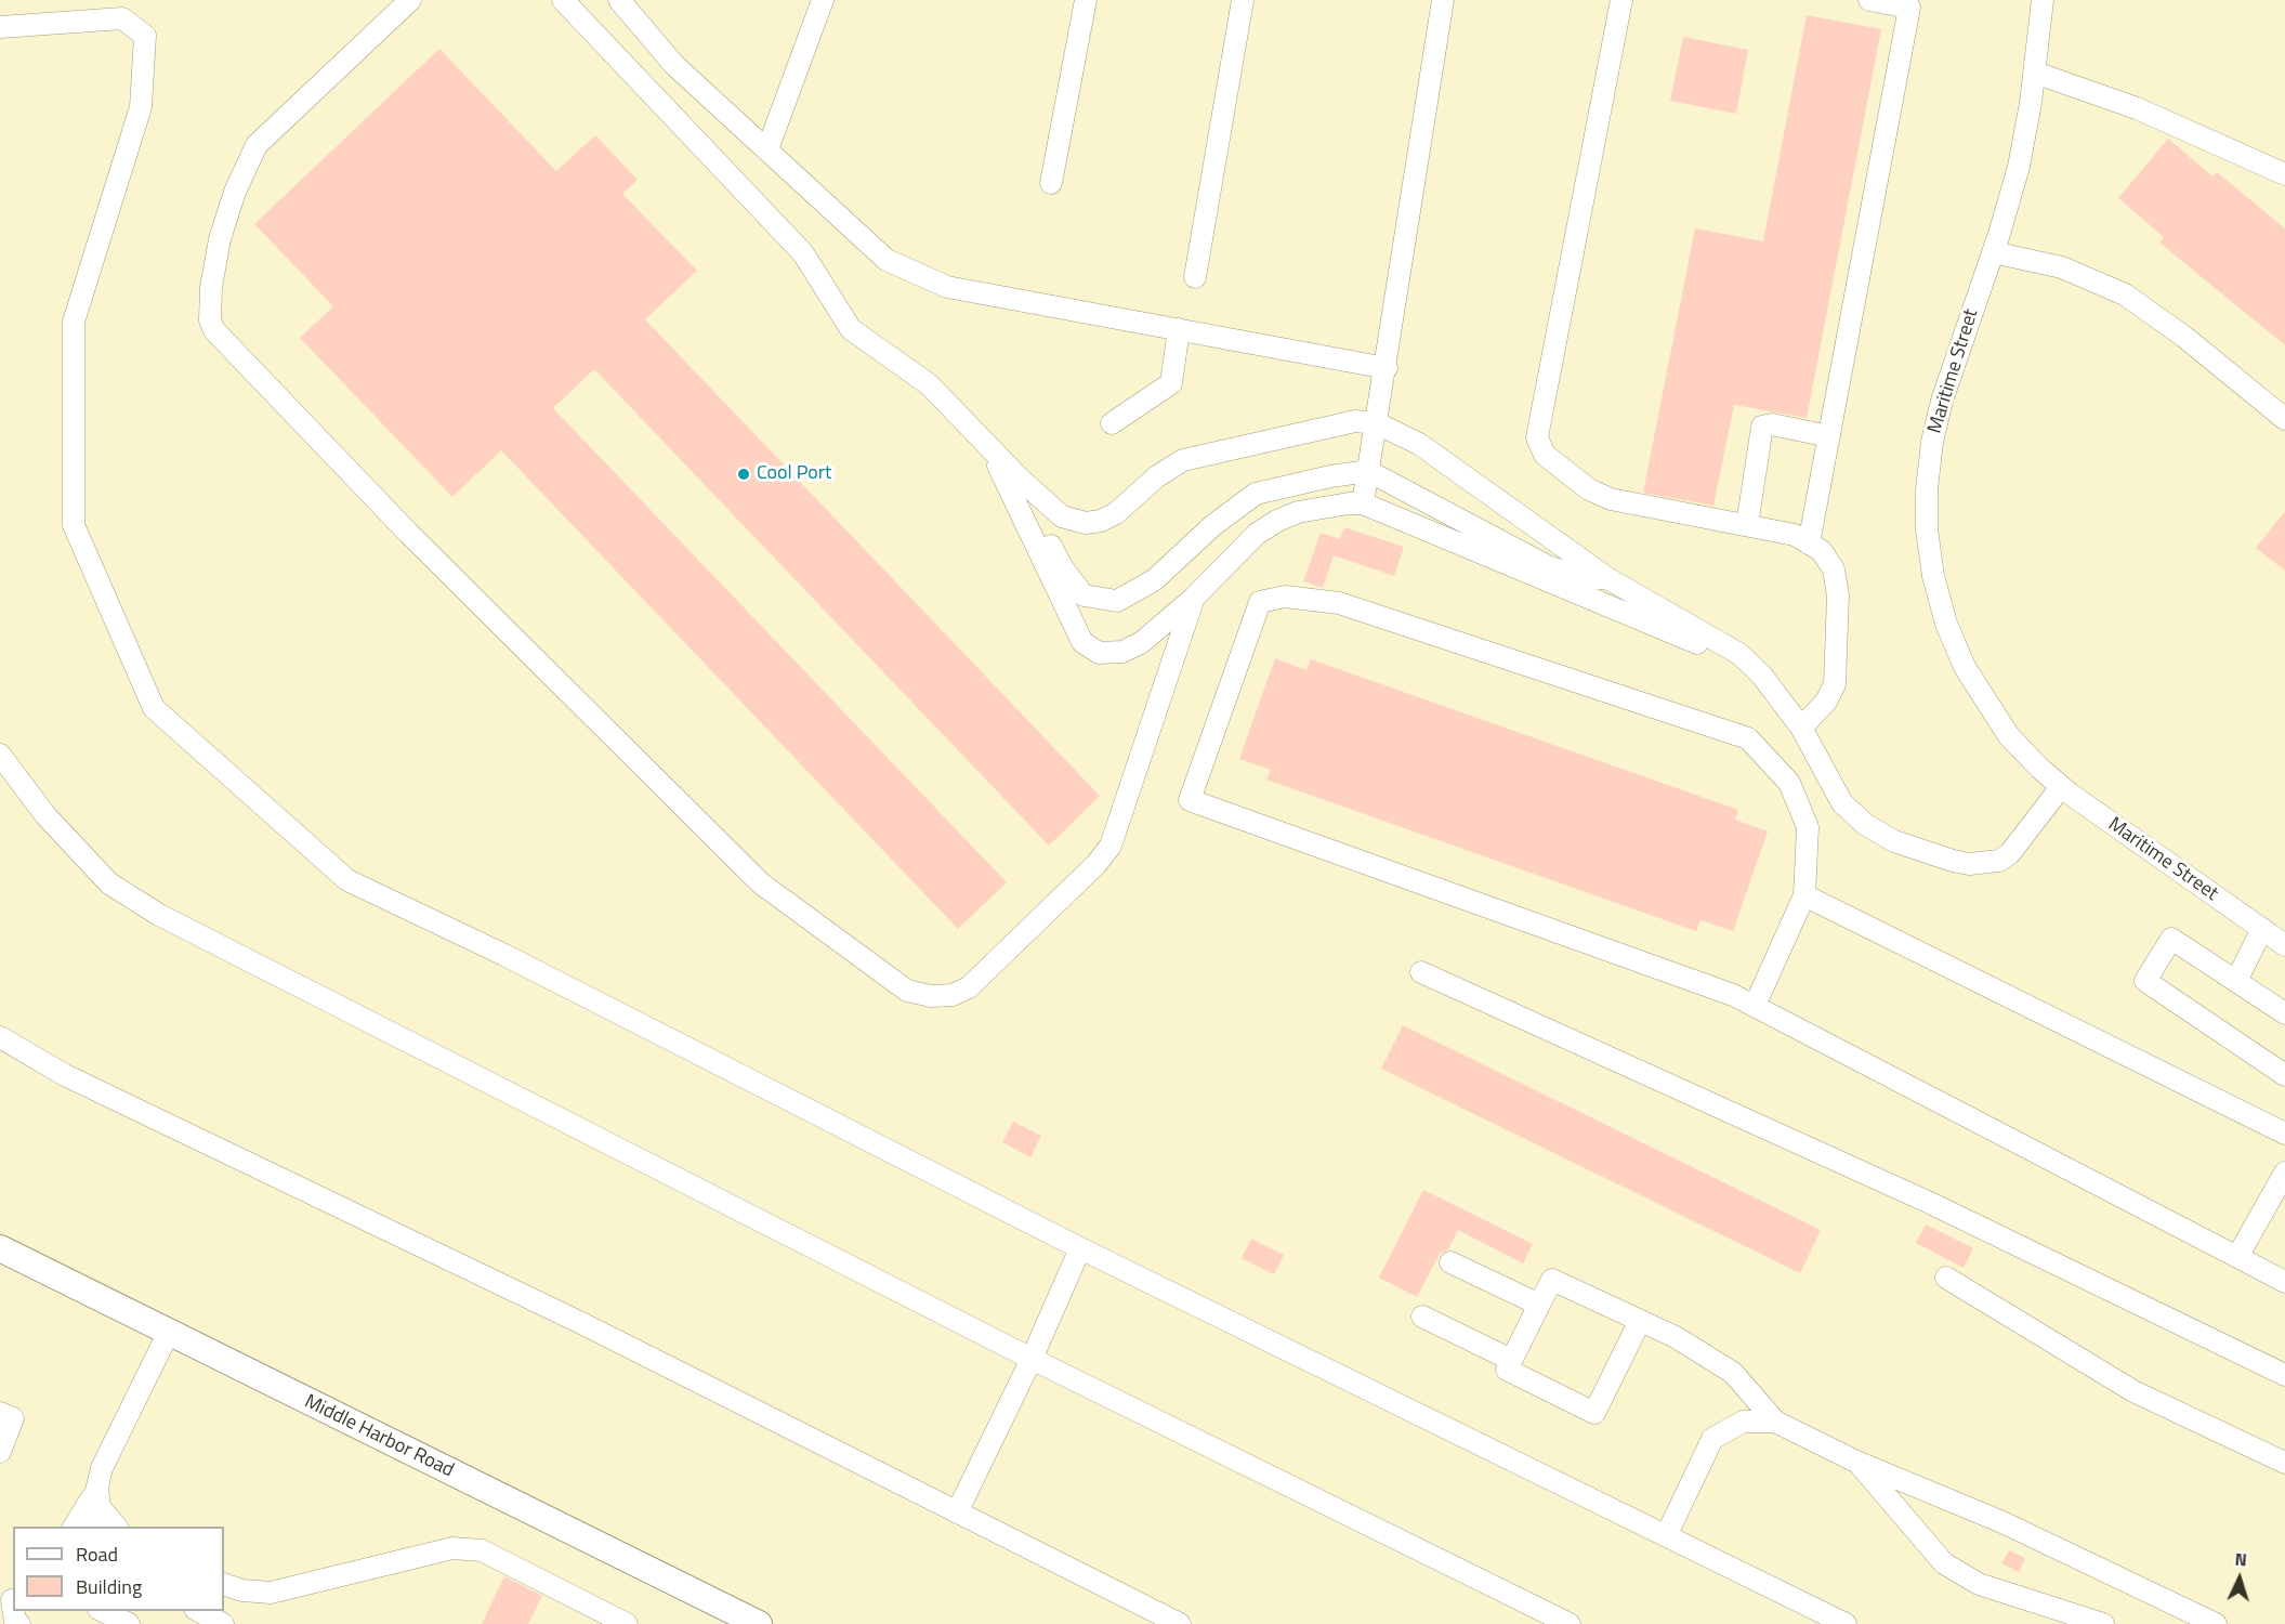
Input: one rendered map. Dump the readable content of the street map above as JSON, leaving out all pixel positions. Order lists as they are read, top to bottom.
{
  "streets": {
    "main road": ["Middle Harbor Road"],
    "street": ["Maritime Street"]
  },
  "places": ["Cool Port"],
  "legend": ["Road", "Building"],
  "north": "top"
}
